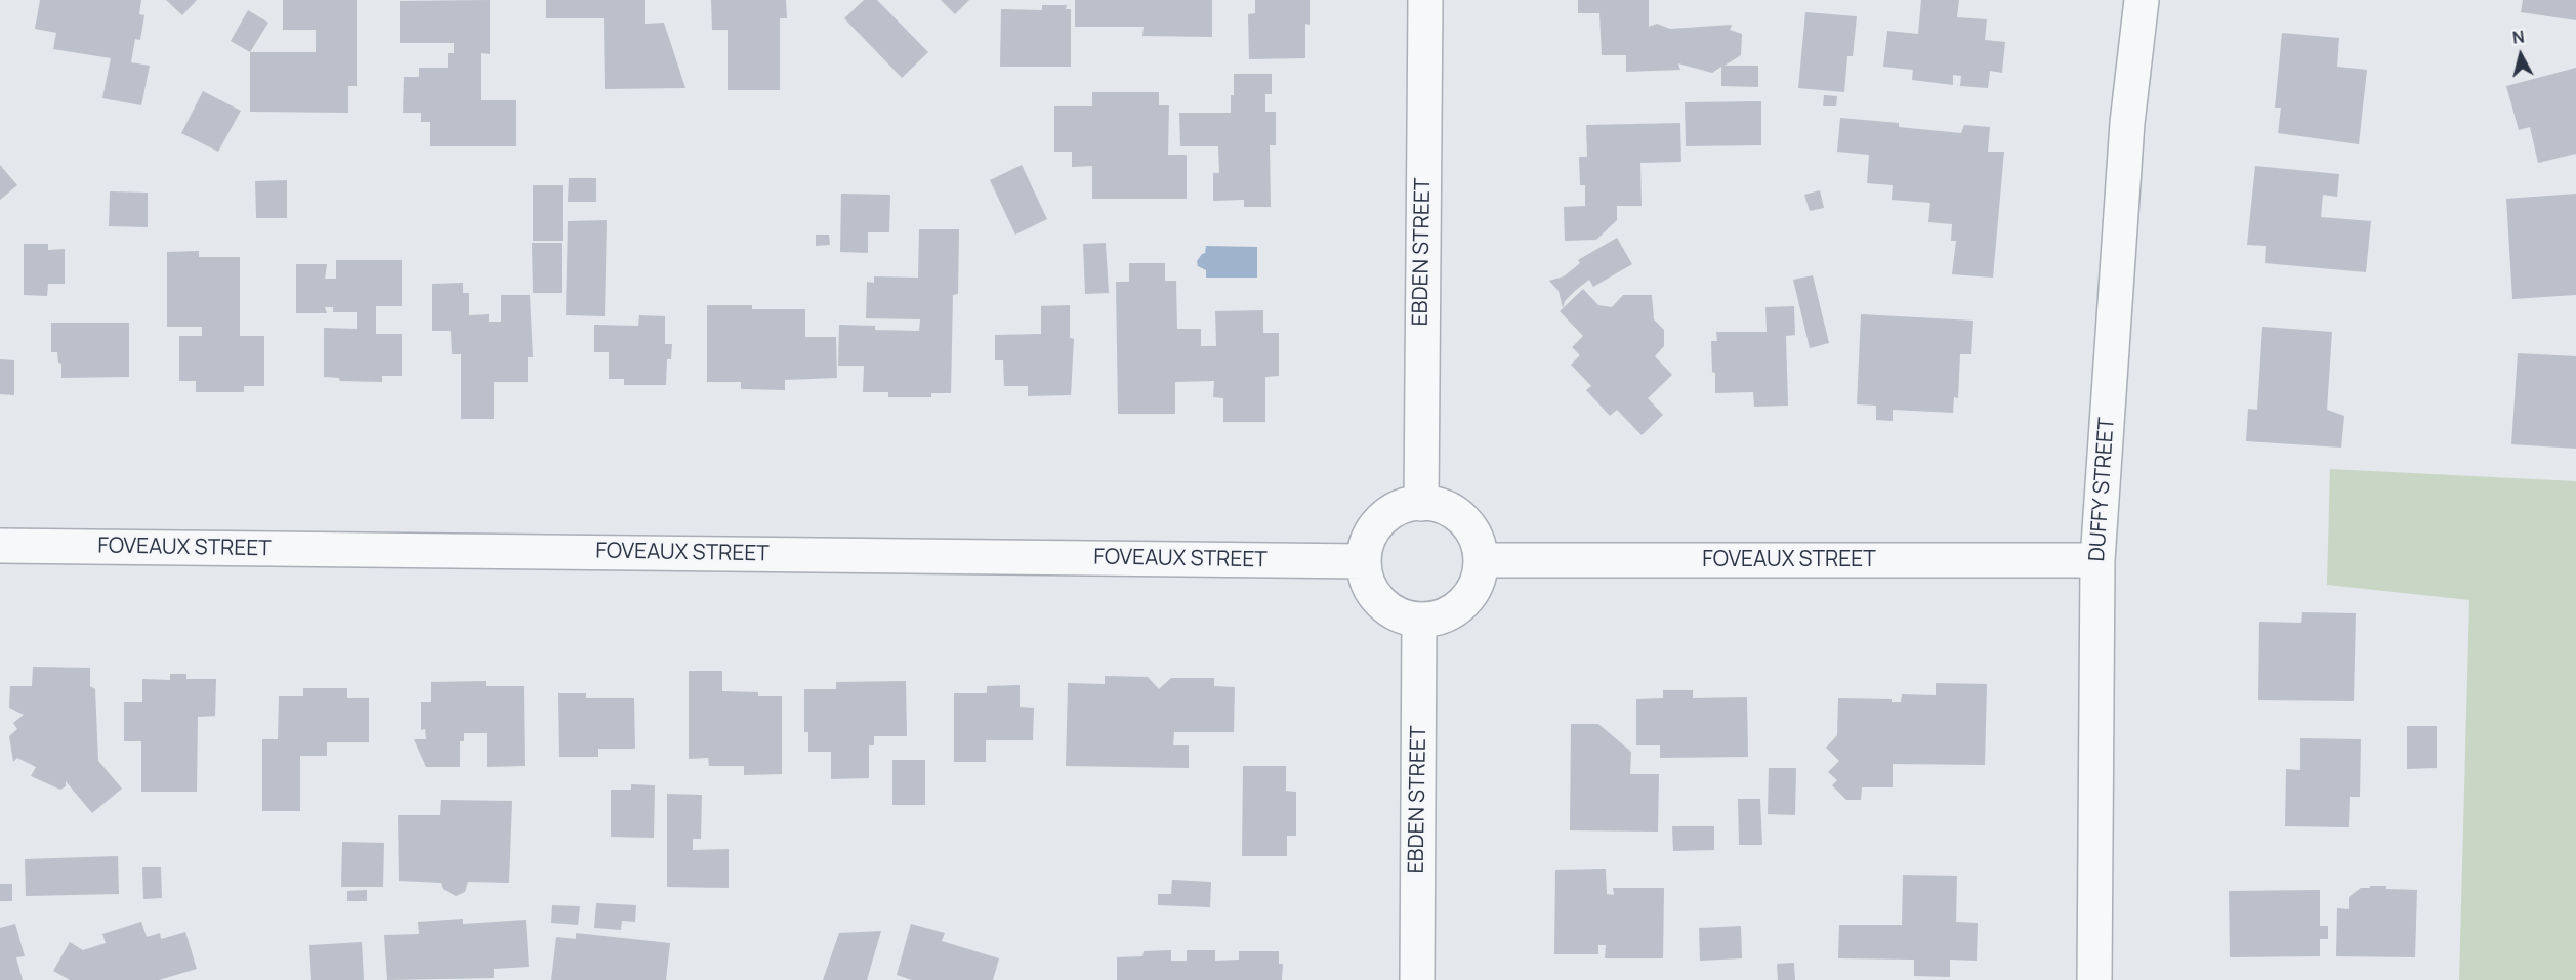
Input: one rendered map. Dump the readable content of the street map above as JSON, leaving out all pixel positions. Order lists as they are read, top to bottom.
{
  "streets": {
    "street": ["EBDEN STREET", "DUFFY STREET", "FOVEAUX STREET"]
  },
  "crossings": [
    ["EBDEN STREET", "FOVEAUX STREET"],
    ["DUFFY STREET", "FOVEAUX STREET"]
  ],
  "north": "top"
}
